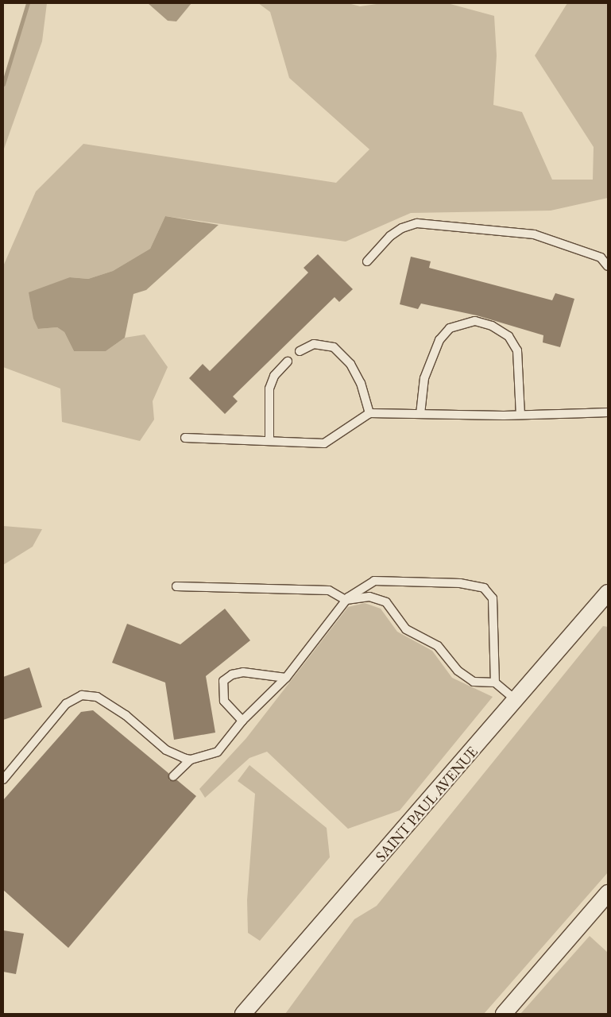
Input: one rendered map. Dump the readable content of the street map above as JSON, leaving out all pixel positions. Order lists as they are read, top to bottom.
{
  "streets": {
    "street": ["SAINT PAUL AVENUE"]
  }
}
